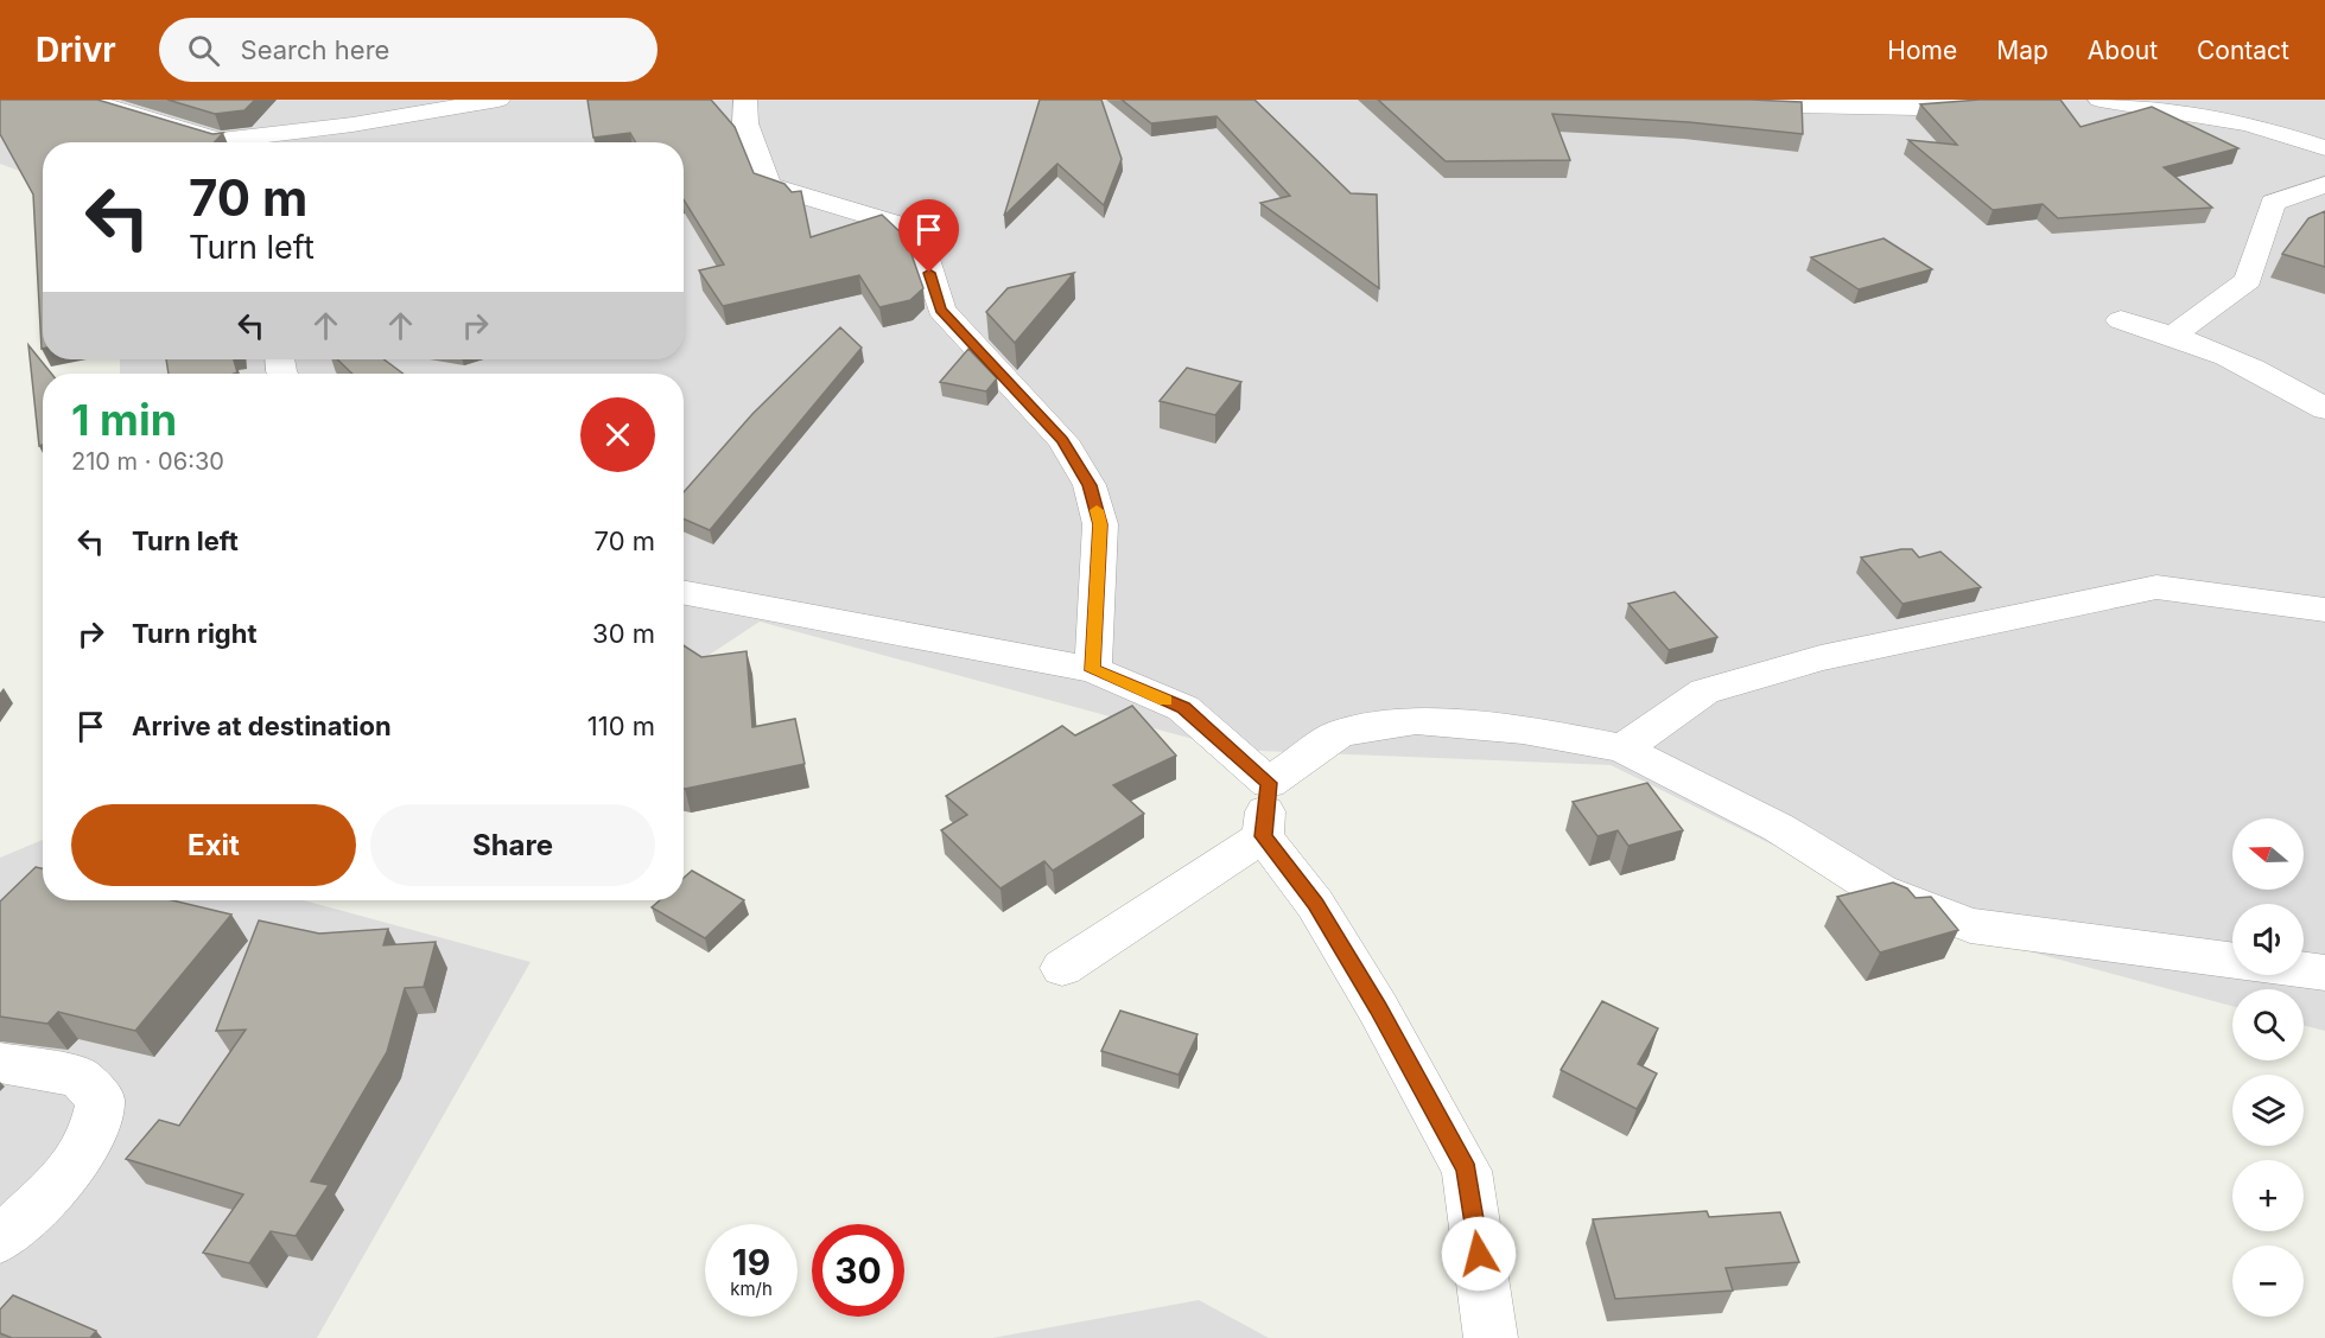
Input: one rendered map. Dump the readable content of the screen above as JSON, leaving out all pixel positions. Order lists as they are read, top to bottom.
{
  "north": "left",
  "page": {
    "header": "Drivr",
    "search": "Search here",
    "nav": [
      "Home",
      "Map",
      "About",
      "Contact"
    ],
    "turn": ["70 m", "Turn left"],
    "heading": ["1 min", "210 m · 06:30"],
    "list": [
      {
        "name": "Turn left",
        "value": "70 m"
      },
      {
        "name": "Turn right",
        "value": "30 m"
      },
      {
        "name": "Arrive at destination",
        "value": "110 m"
      }
    ],
    "buttons": ["Exit", "Share"],
    "map_buttons": ["+", "−"],
    "speed": "19 km/h",
    "limit": "30"
  }
}
